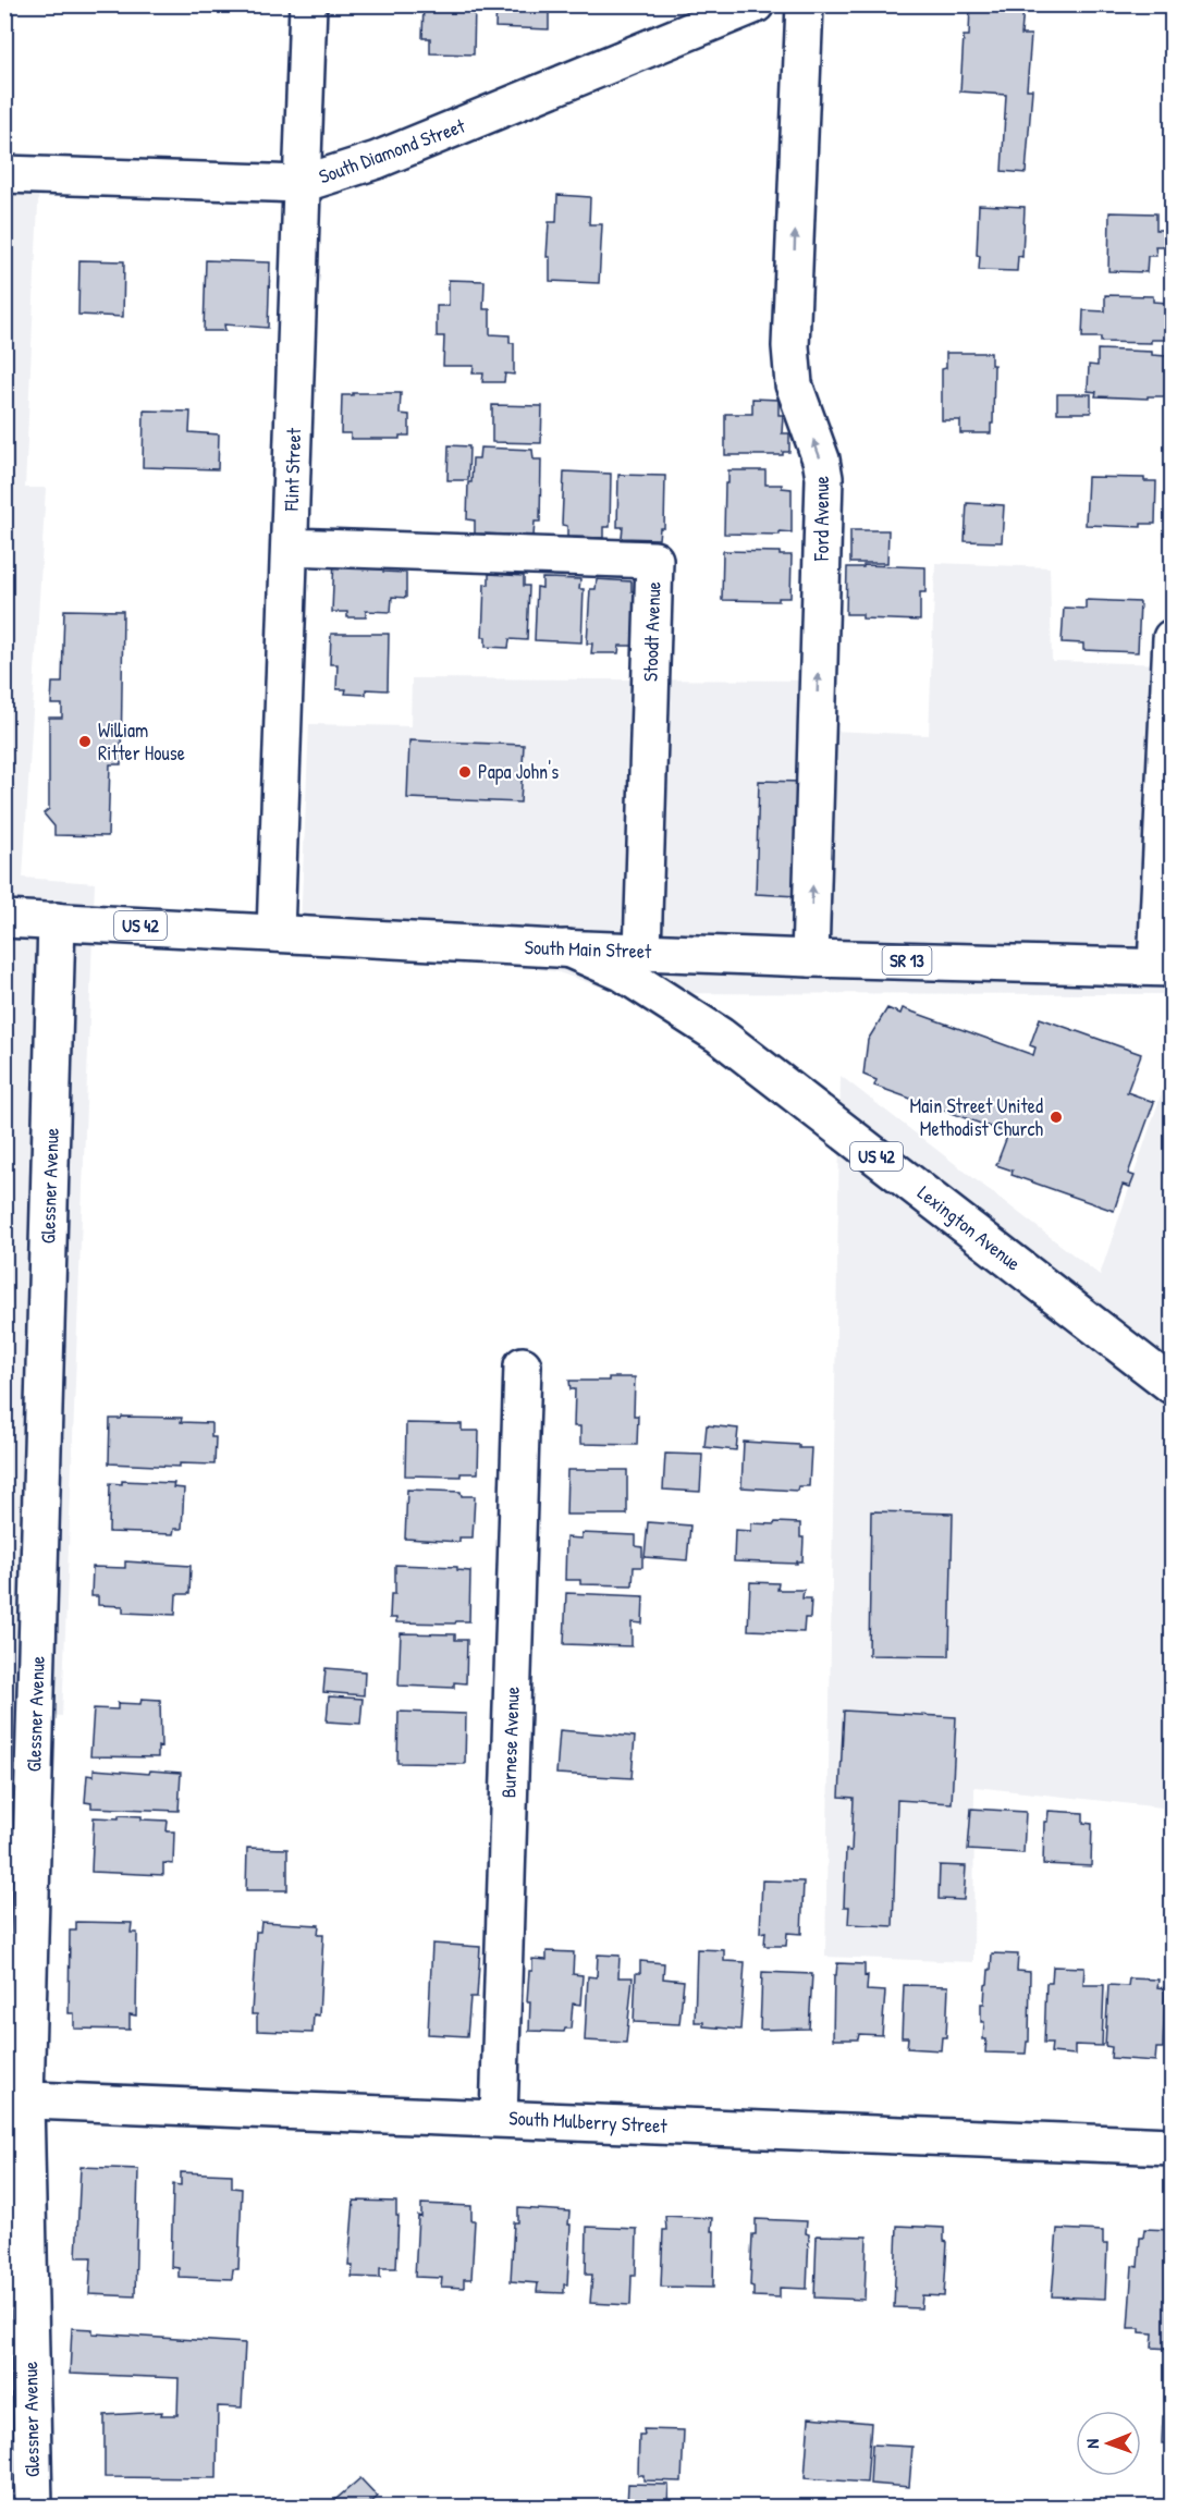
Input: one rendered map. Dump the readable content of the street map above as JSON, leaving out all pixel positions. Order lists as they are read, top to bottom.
{
  "streets": {
    "main road": [
      "South Diamond Street",
      "Flint Street",
      "Ford Avenue",
      "Stoodt Avenue",
      "US 42",
      "South Main Street",
      "SR 13",
      "Glessner Avenue",
      "Lexington Avenue",
      "Burnese Avenue",
      "South Mulberry Street"
    ]
  },
  "crossings": [
    ["South Diamond Street", "Flint Street"],
    ["Flint Street", "Stoodt Avenue"],
    ["Flint Street", "South Main Street"],
    ["Ford Avenue", "South Main Street"],
    ["Stoodt Avenue", "South Main Street"],
    ["South Main Street", "Glessner Avenue"],
    ["South Main Street", "Lexington Avenue"],
    ["Glessner Avenue", "South Mulberry Street"],
    ["Burnese Avenue", "South Mulberry Street"]
  ],
  "one_way": ["Ford Avenue"],
  "places": ["William Ritter House", "Papa John's", "Main Street United Methodist Church"],
  "north": "left"
}
